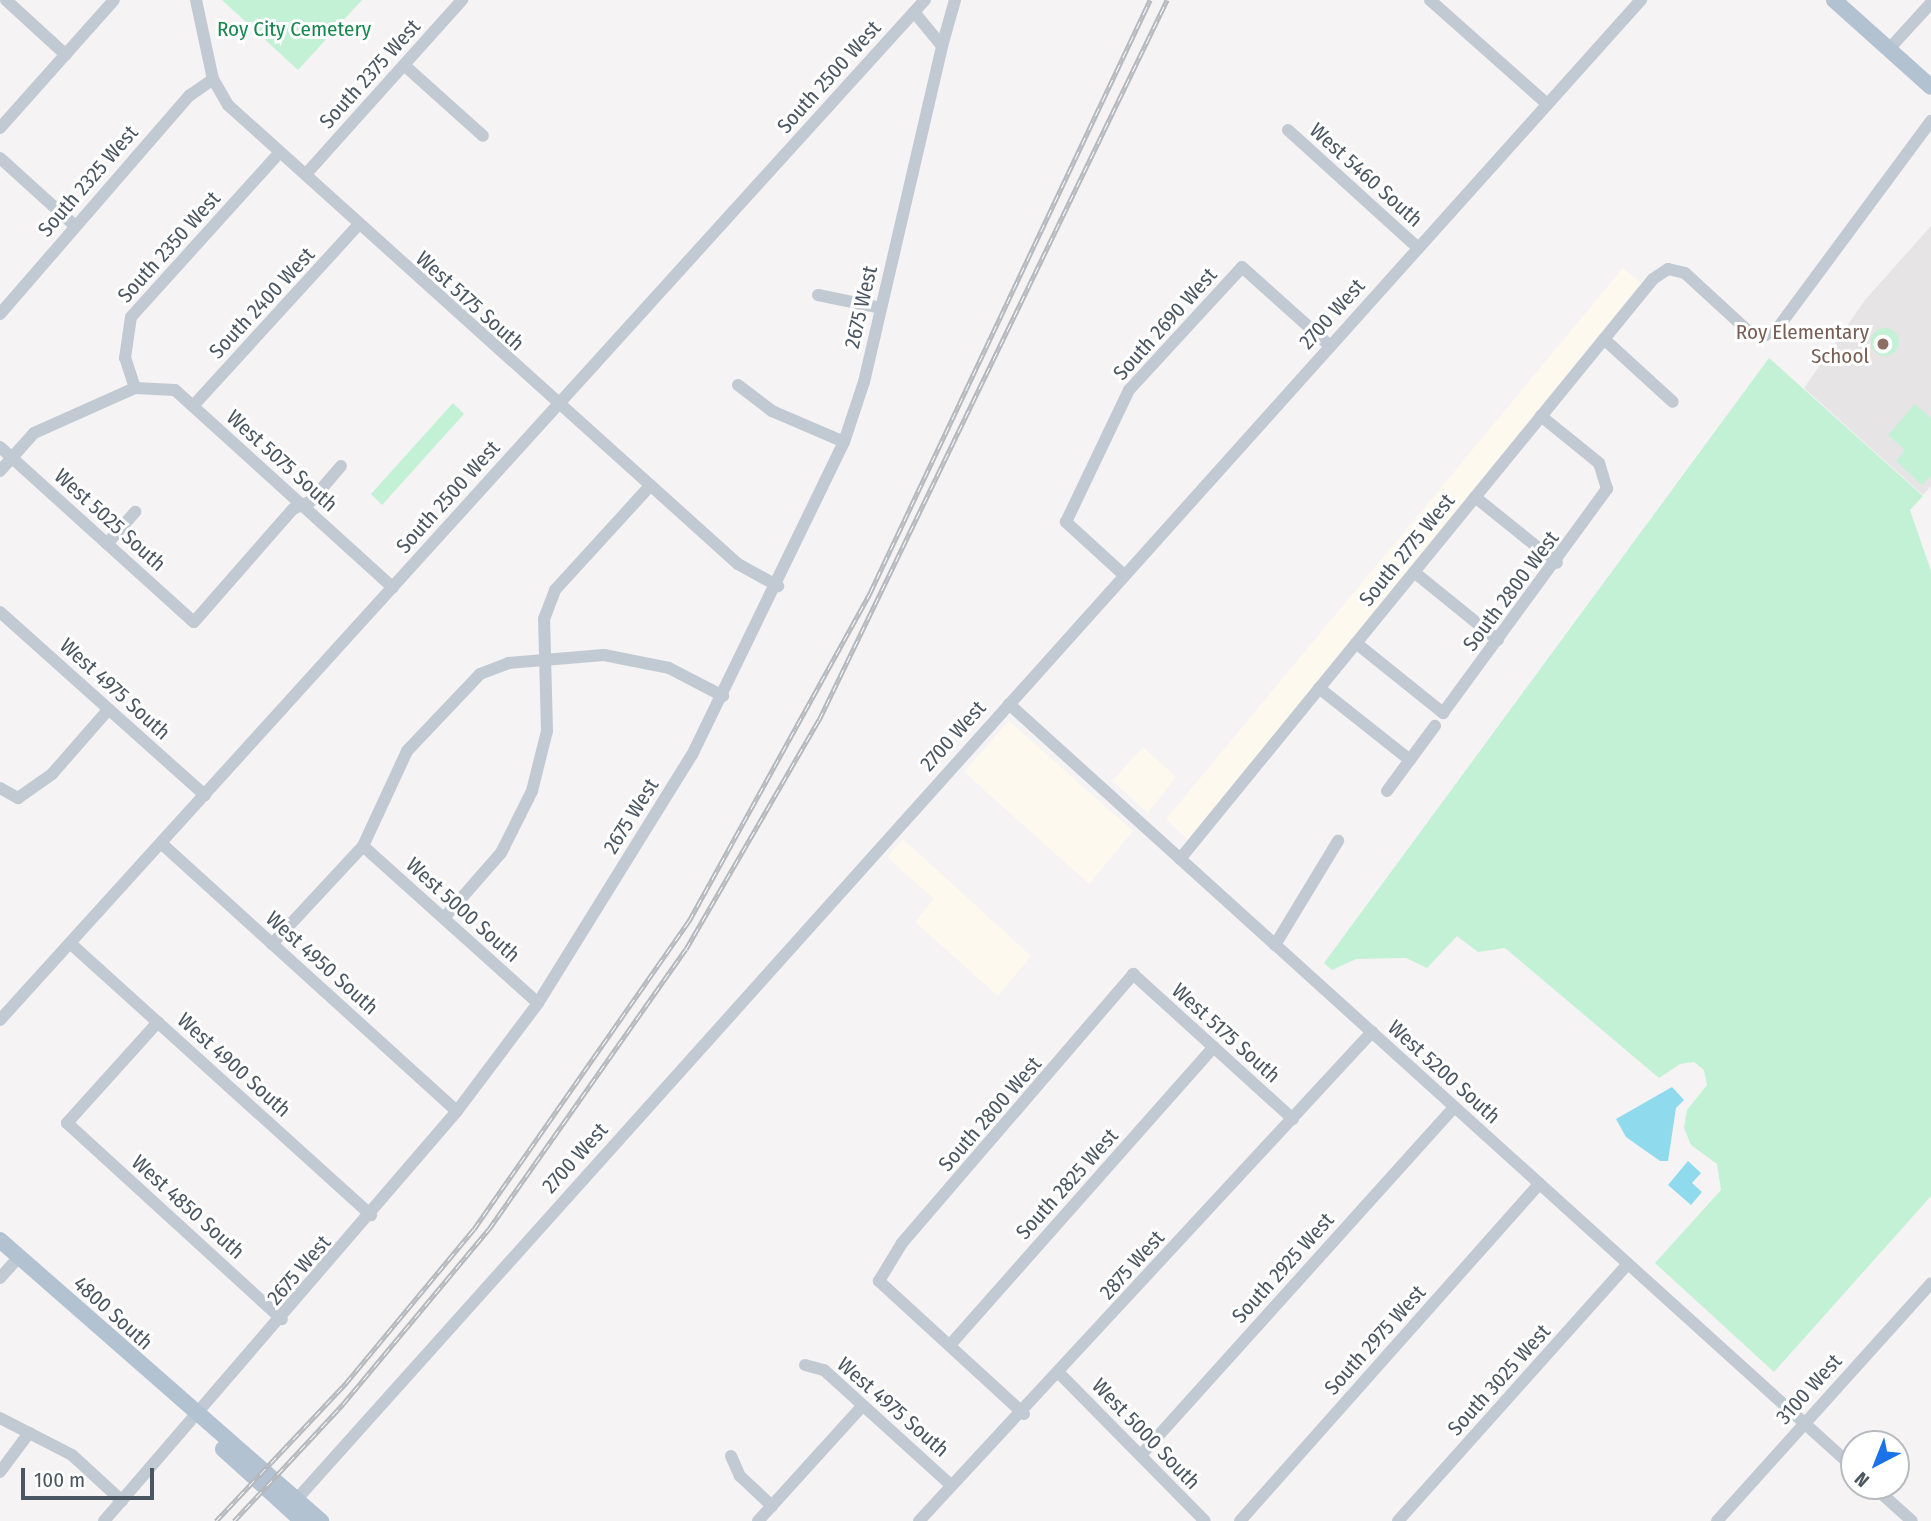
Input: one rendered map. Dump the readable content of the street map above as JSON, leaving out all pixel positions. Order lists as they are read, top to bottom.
{
  "streets": {
    "main road": ["4800 South"],
    "street": [
      "South 2375 West",
      "South 2500 West",
      "West 5460 South",
      "South 2325 West",
      "South 2350 West",
      "West 5175 South",
      "South 2400 West",
      "2675 West",
      "2700 West",
      "South 2690 West",
      "West 5075 South",
      "West 5025 South",
      "South 2775 West",
      "South 2800 West",
      "West 4975 South",
      "West 5000 South",
      "West 4950 South",
      "West 4900 South",
      "West 5200 South",
      "South 2825 West",
      "West 4850 South",
      "2875 West",
      "South 2925 West",
      "South 2975 West",
      "South 3025 West",
      "3100 West"
    ]
  },
  "crossings": [
    ["South 2375 West", "West 5175 South"],
    ["South 2500 West", "West 5175 South"],
    ["South 2500 West", "West 5075 South"],
    ["South 2500 West", "West 4975 South"],
    ["South 2500 West", "West 4950 South"],
    ["South 2500 West", "West 4900 South"],
    ["West 5460 South", "2700 West"],
    ["South 2325 West", "West 5175 South"],
    ["South 2350 West", "West 5175 South"],
    ["South 2350 West", "West 5075 South"],
    ["West 5175 South", "South 2400 West"],
    ["West 5175 South", "2675 West"],
    ["West 5175 South", "South 2800 West"],
    ["West 5175 South", "South 2825 West"],
    ["West 5175 South", "2875 West"],
    ["South 2400 West", "West 5075 South"],
    ["2675 West", "West 5000 South"],
    ["2675 West", "West 4950 South"],
    ["2675 West", "West 4900 South"],
    ["2675 West", "West 4850 South"],
    ["2675 West", "4800 South"],
    ["2700 West", "South 2690 West"],
    ["2700 West", "West 5200 South"],
    ["2700 West", "4800 South"],
    ["West 5075 South", "West 5025 South"],
    ["South 2775 West", "South 2800 West"],
    ["South 2775 West", "West 5200 South"],
    ["South 2800 West", "South 2825 West"],
    ["West 4975 South", "2875 West"],
    ["West 5000 South", "2875 West"],
    ["West 5000 South", "South 2925 West"],
    ["West 4900 South", "West 4850 South"],
    ["West 5200 South", "2875 West"],
    ["West 5200 South", "South 2925 West"],
    ["West 5200 South", "South 2975 West"],
    ["West 5200 South", "South 3025 West"],
    ["West 5200 South", "3100 West"]
  ],
  "parks": ["Roy City Cemetery"],
  "places": ["Roy Elementary School"],
  "scale_bar": "100 m",
  "north": "bottom left"
}
